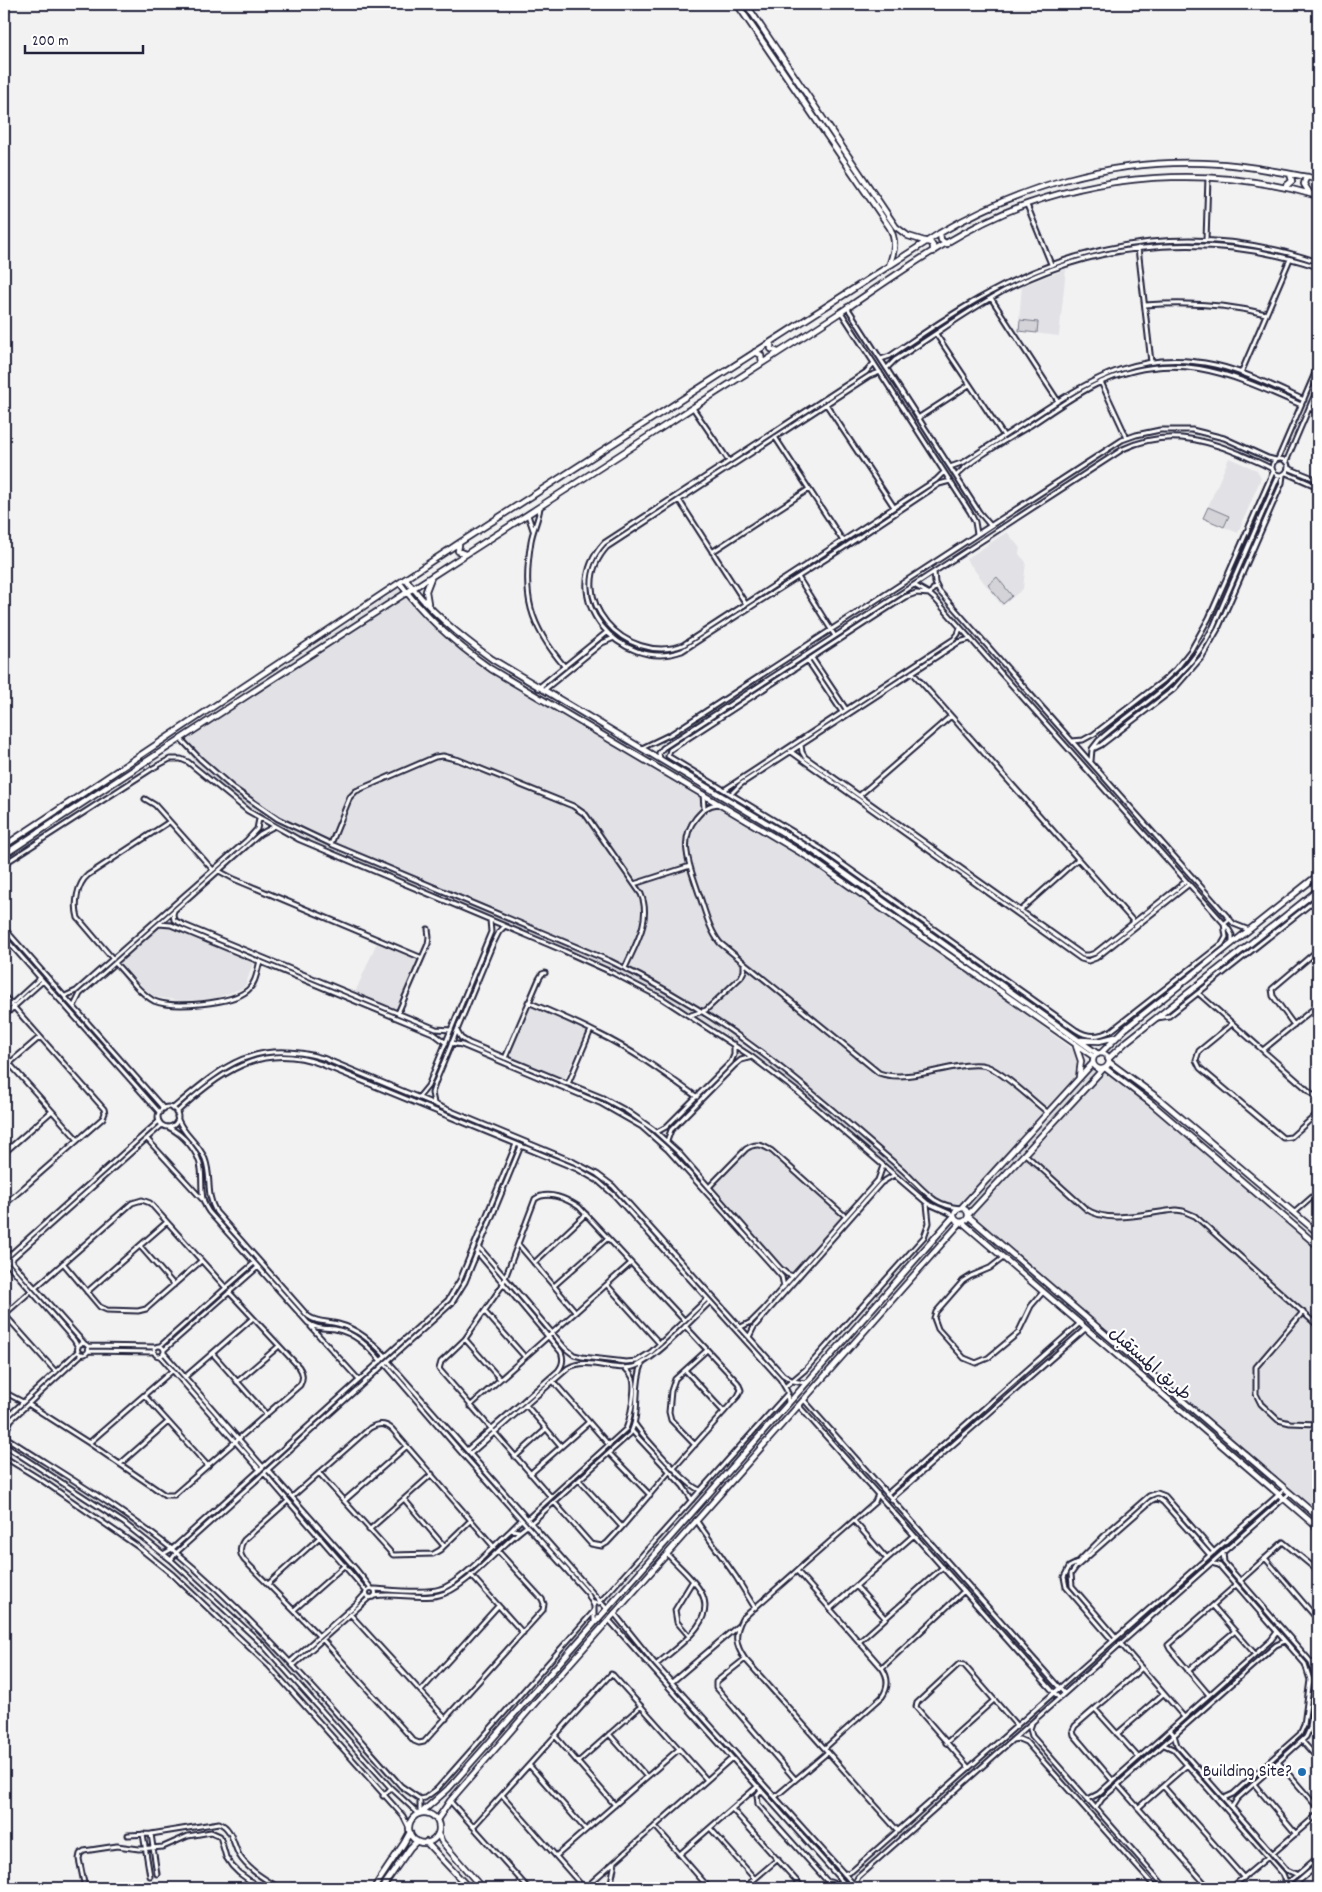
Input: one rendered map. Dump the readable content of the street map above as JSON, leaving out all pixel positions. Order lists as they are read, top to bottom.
{
  "streets": {
    "street": ["طريق المستقبل"]
  },
  "places": ["Building Site?"],
  "scale_bar": "200 m"
}
